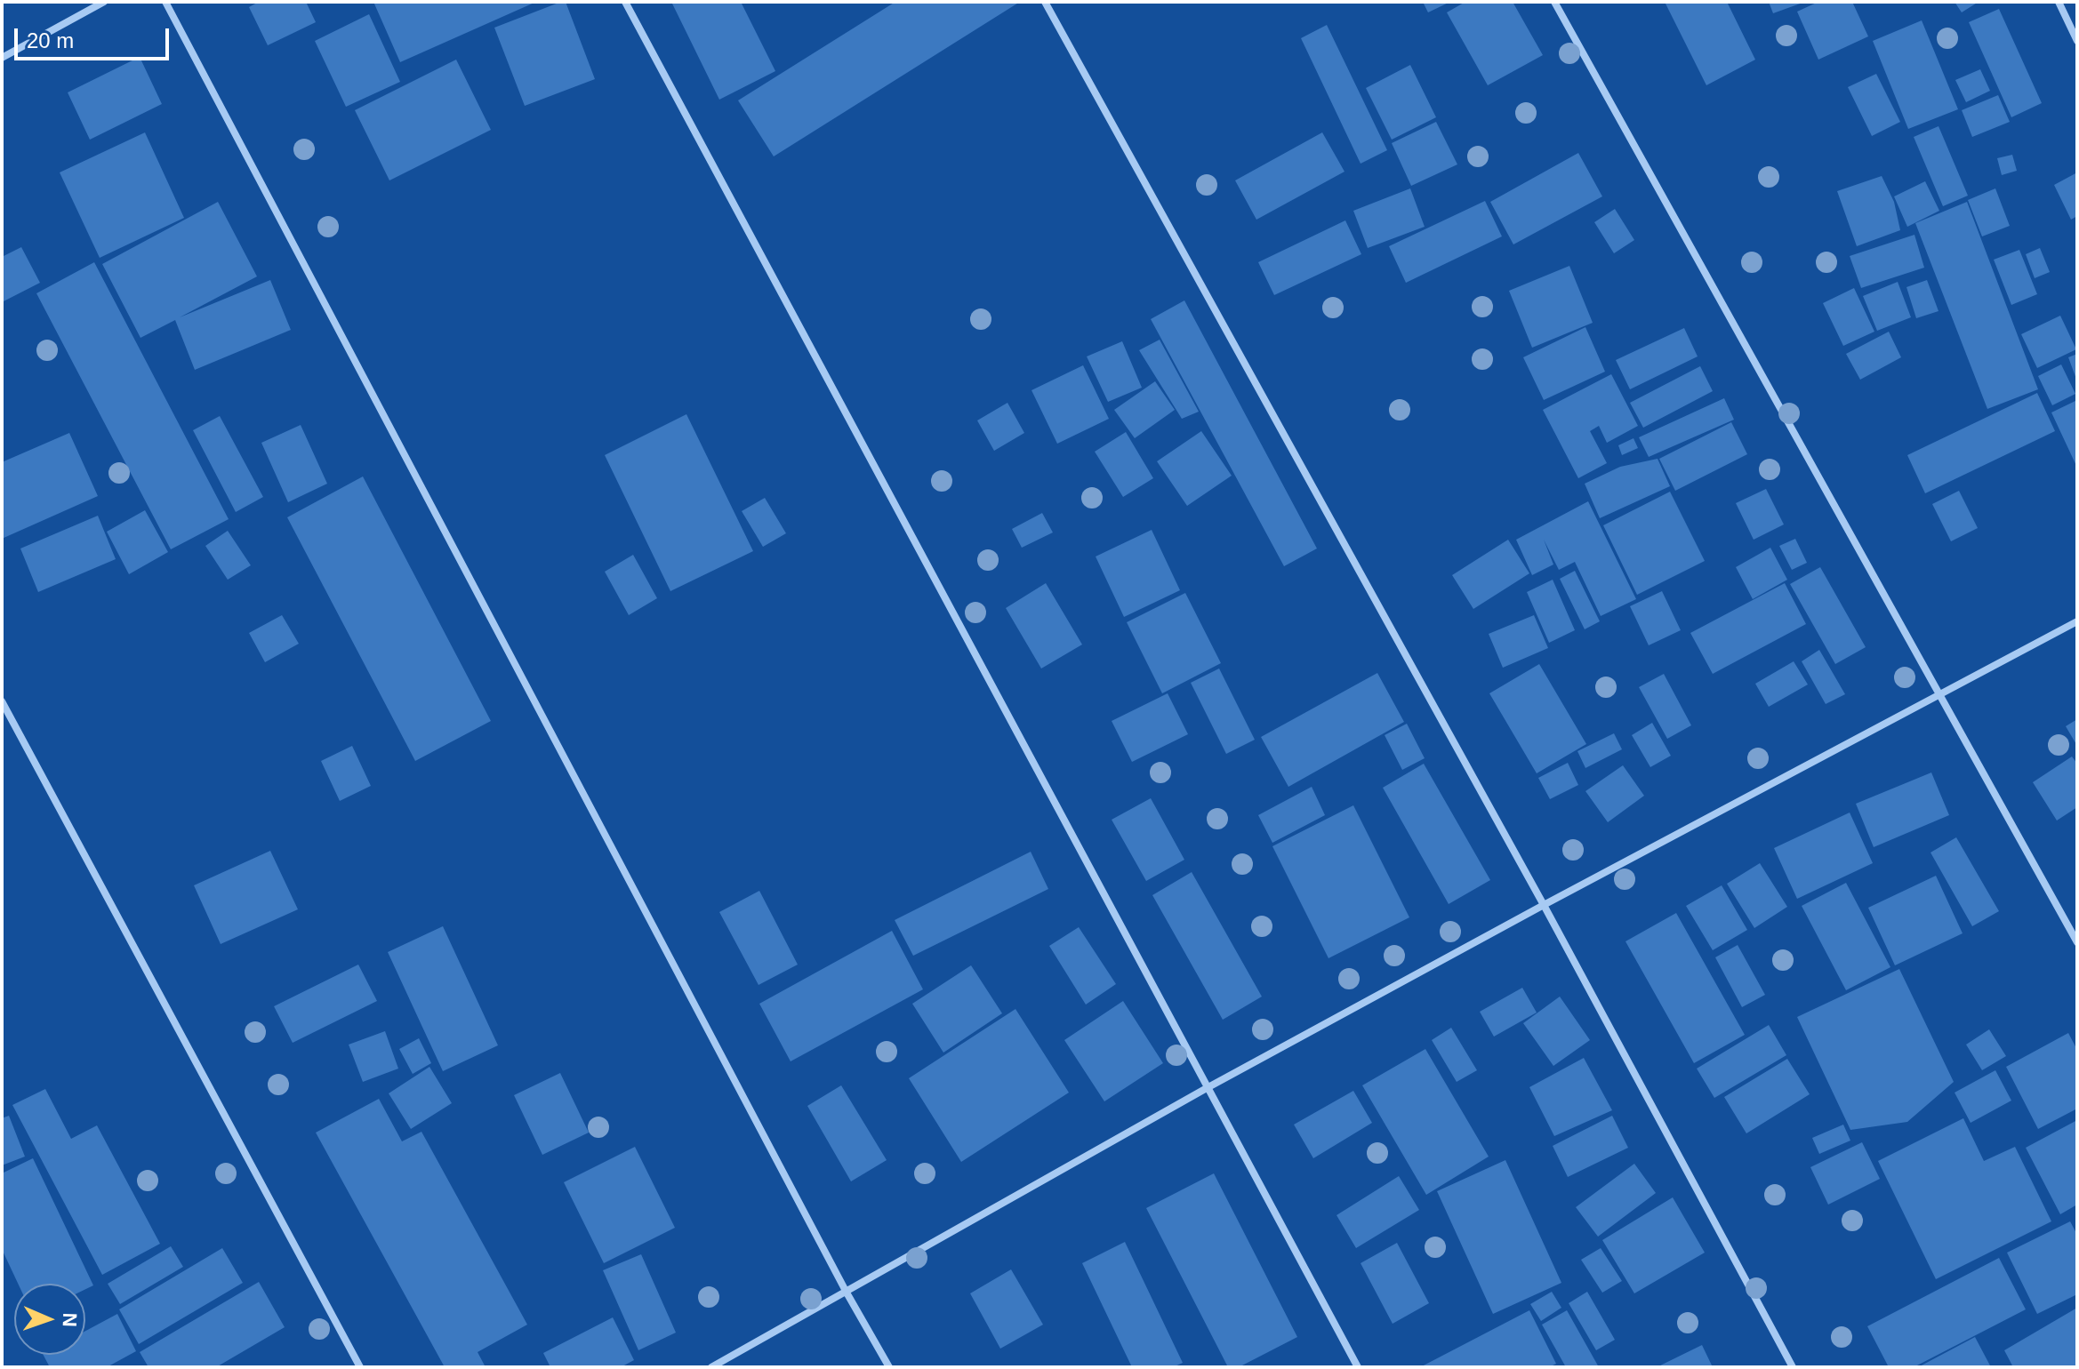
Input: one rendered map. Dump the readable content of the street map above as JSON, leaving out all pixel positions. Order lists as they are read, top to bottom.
{
  "scale_bar": "20 m",
  "north": "right"
}
